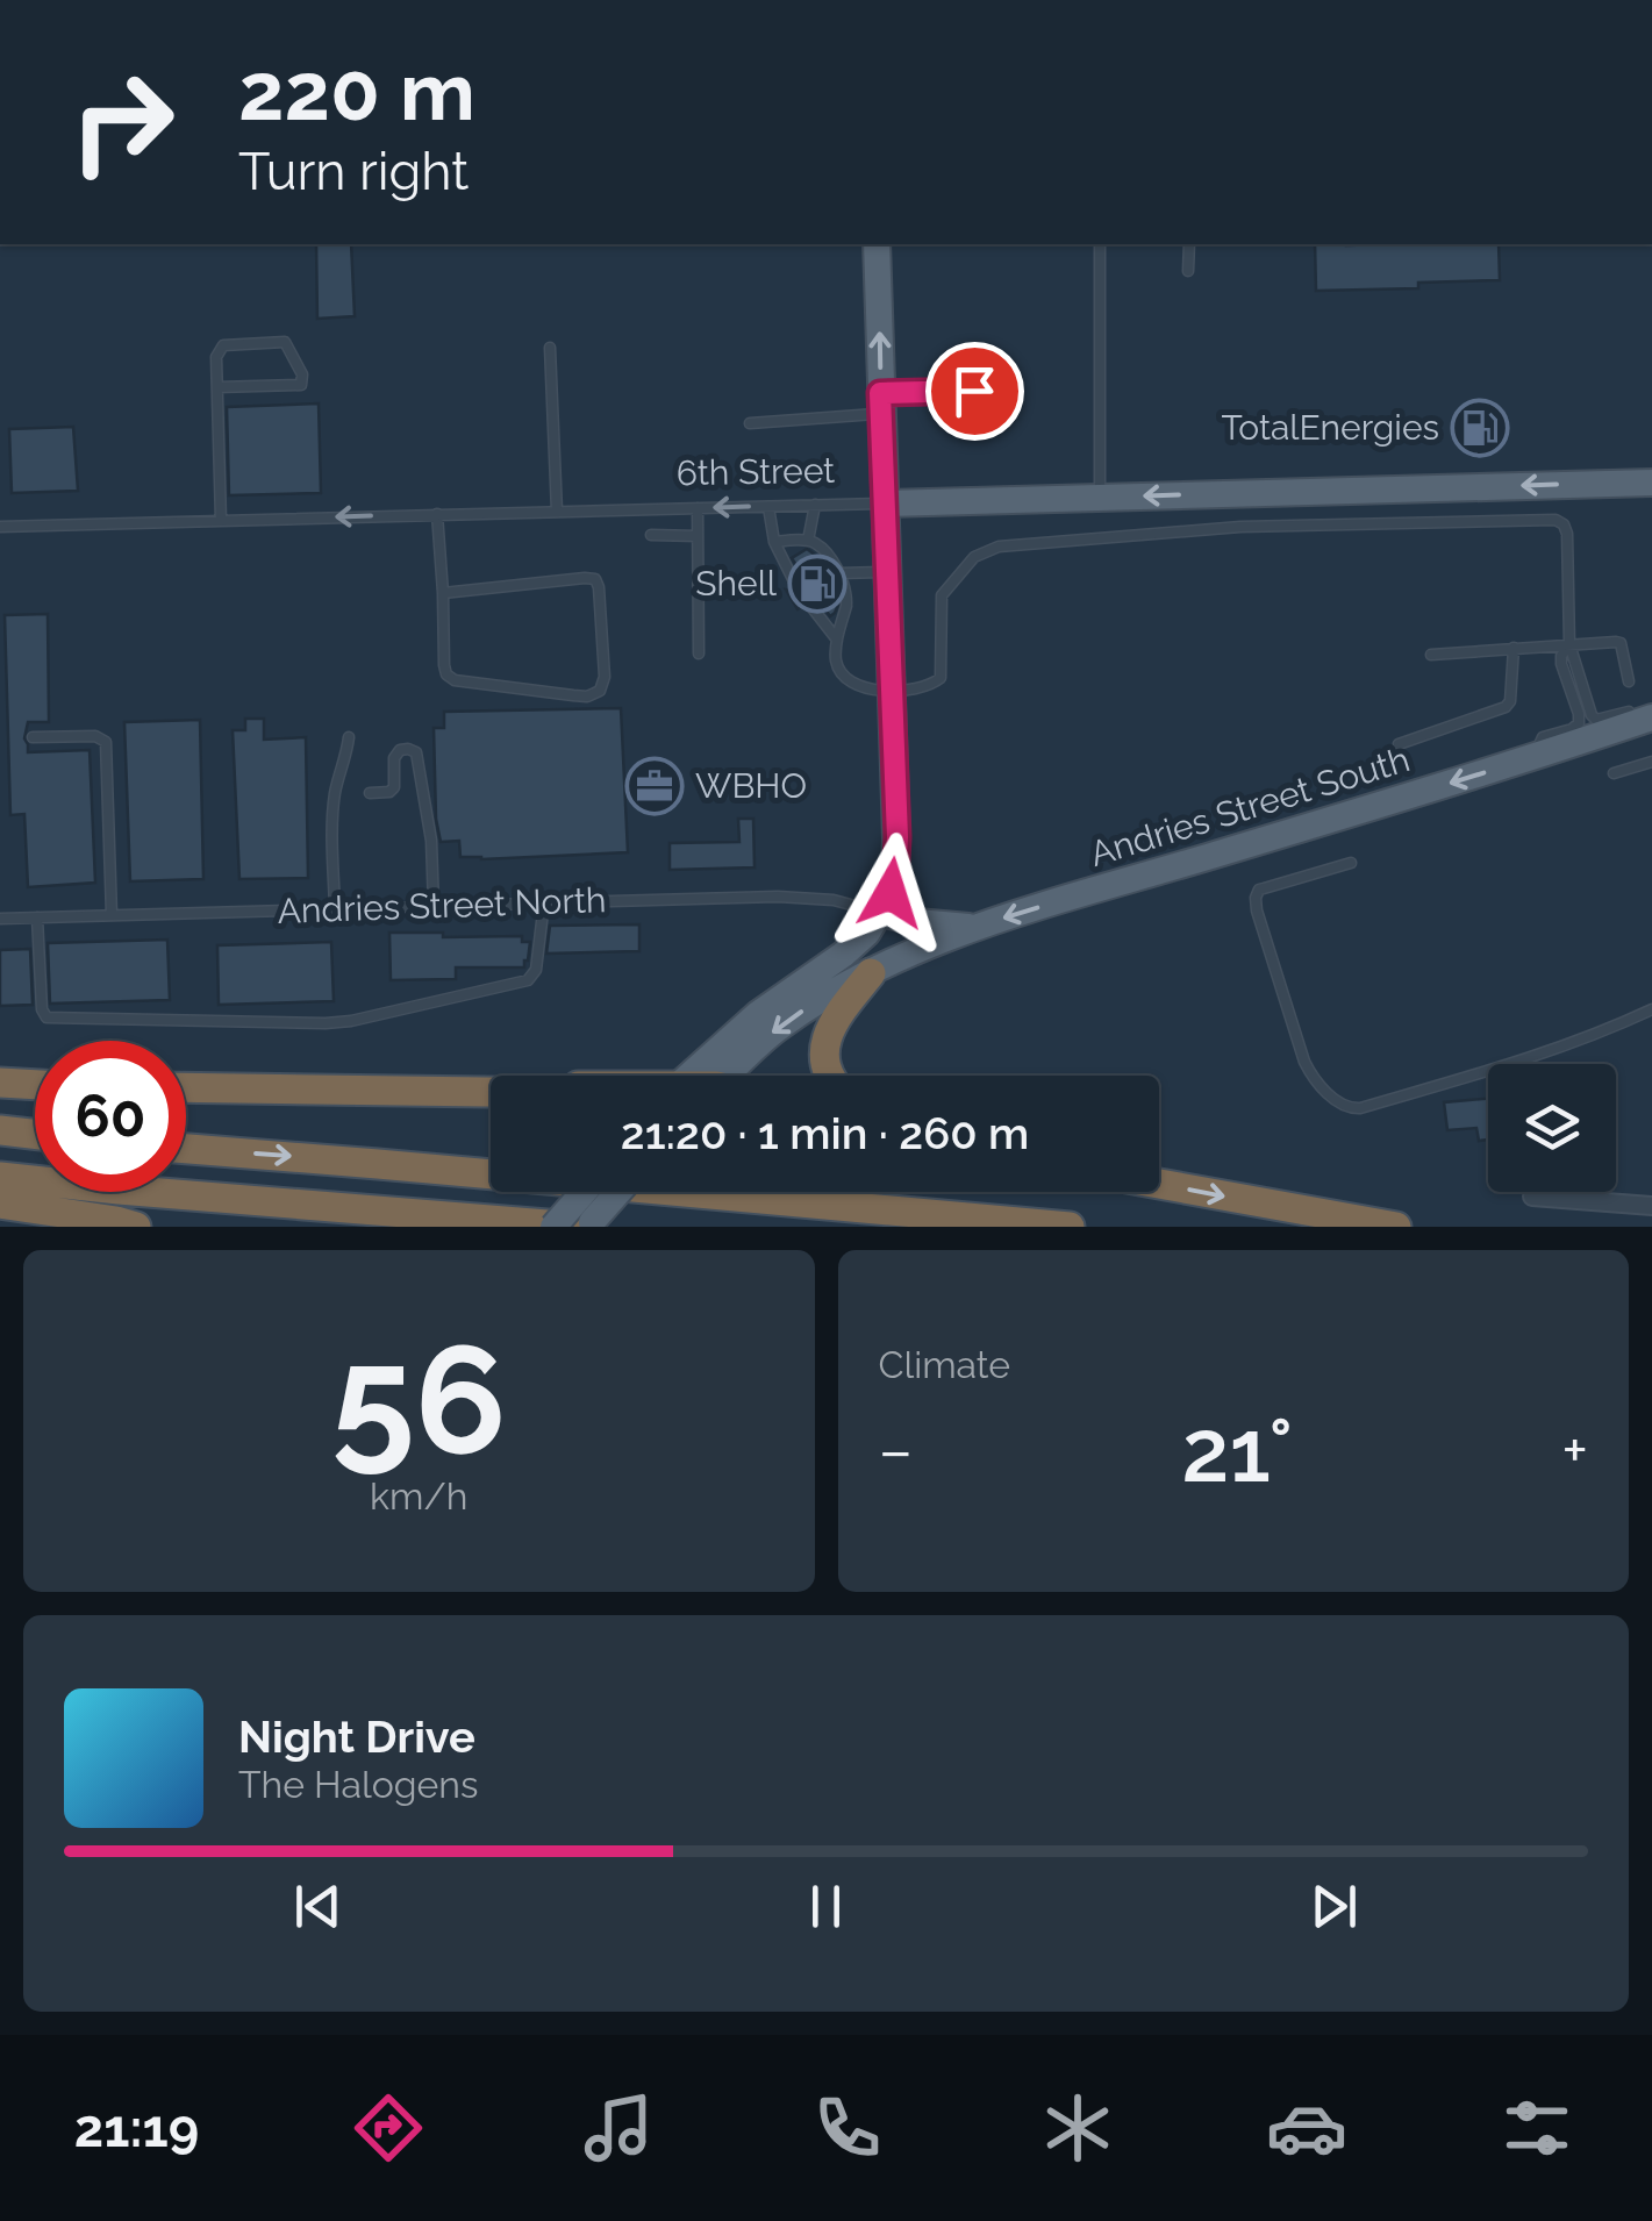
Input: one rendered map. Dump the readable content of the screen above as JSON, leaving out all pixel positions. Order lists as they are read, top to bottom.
{
  "streets": {
    "main road": ["6th Street", "Andries Street South"],
    "lane": ["Andries Street North"]
  },
  "one_way": ["6th Street", "Andries Street South"],
  "places": {
    "fuel station": ["TotalEnergies", "Shell"],
    "office": ["WBHO"]
  },
  "page": {
    "turn": ["220 m", "Turn right"],
    "limit": "60",
    "trip": "21:20 · 1 min · 260 m",
    "tile": [
      ["56", "km/h"],
      "Climate"
    ],
    "heat": ["−", "21°", "+"],
    "song": ["Night Drive", "The Halogens"],
    "tabs": "21:19"
  }
}
